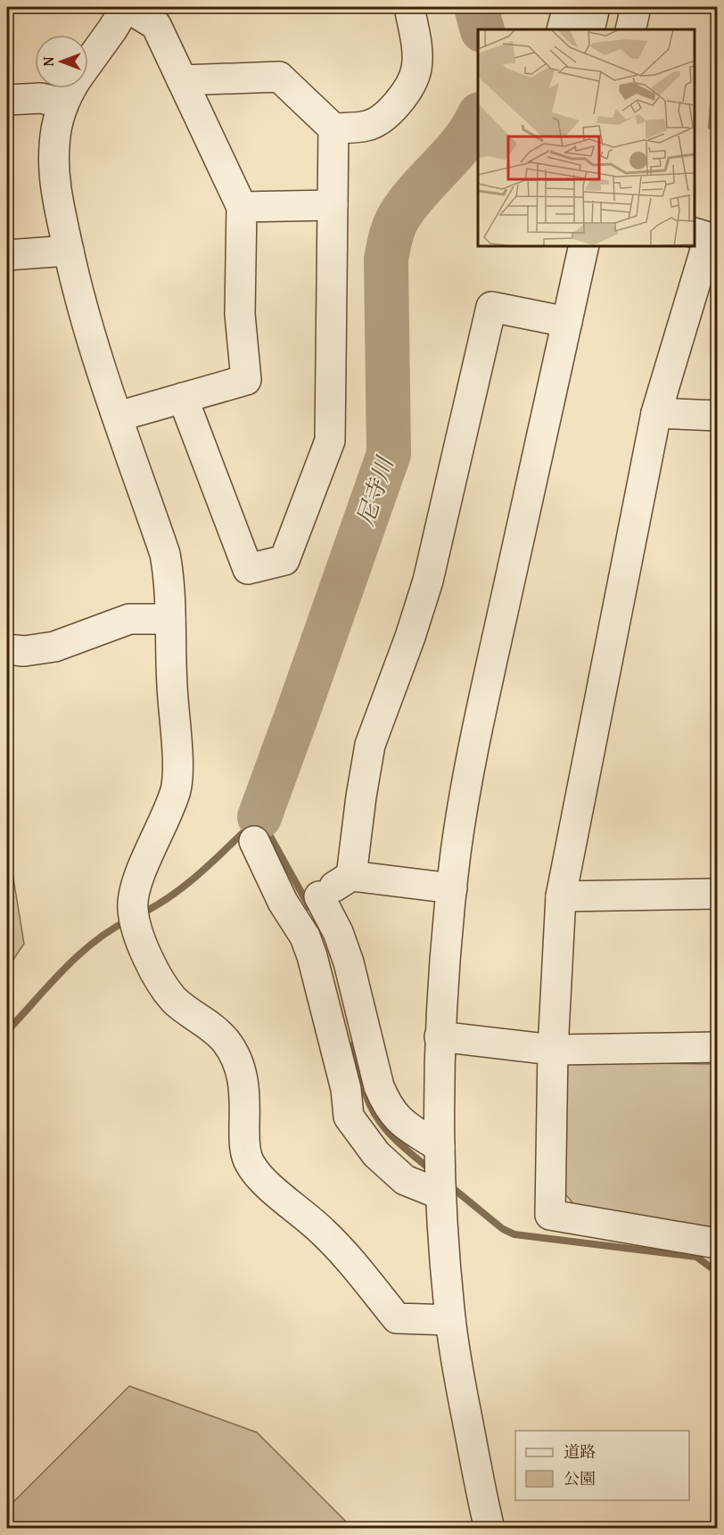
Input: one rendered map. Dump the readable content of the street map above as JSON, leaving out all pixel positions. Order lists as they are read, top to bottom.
{
  "water": ["尼寺川"],
  "legend": ["道路", "公園"],
  "north": "left"
}
